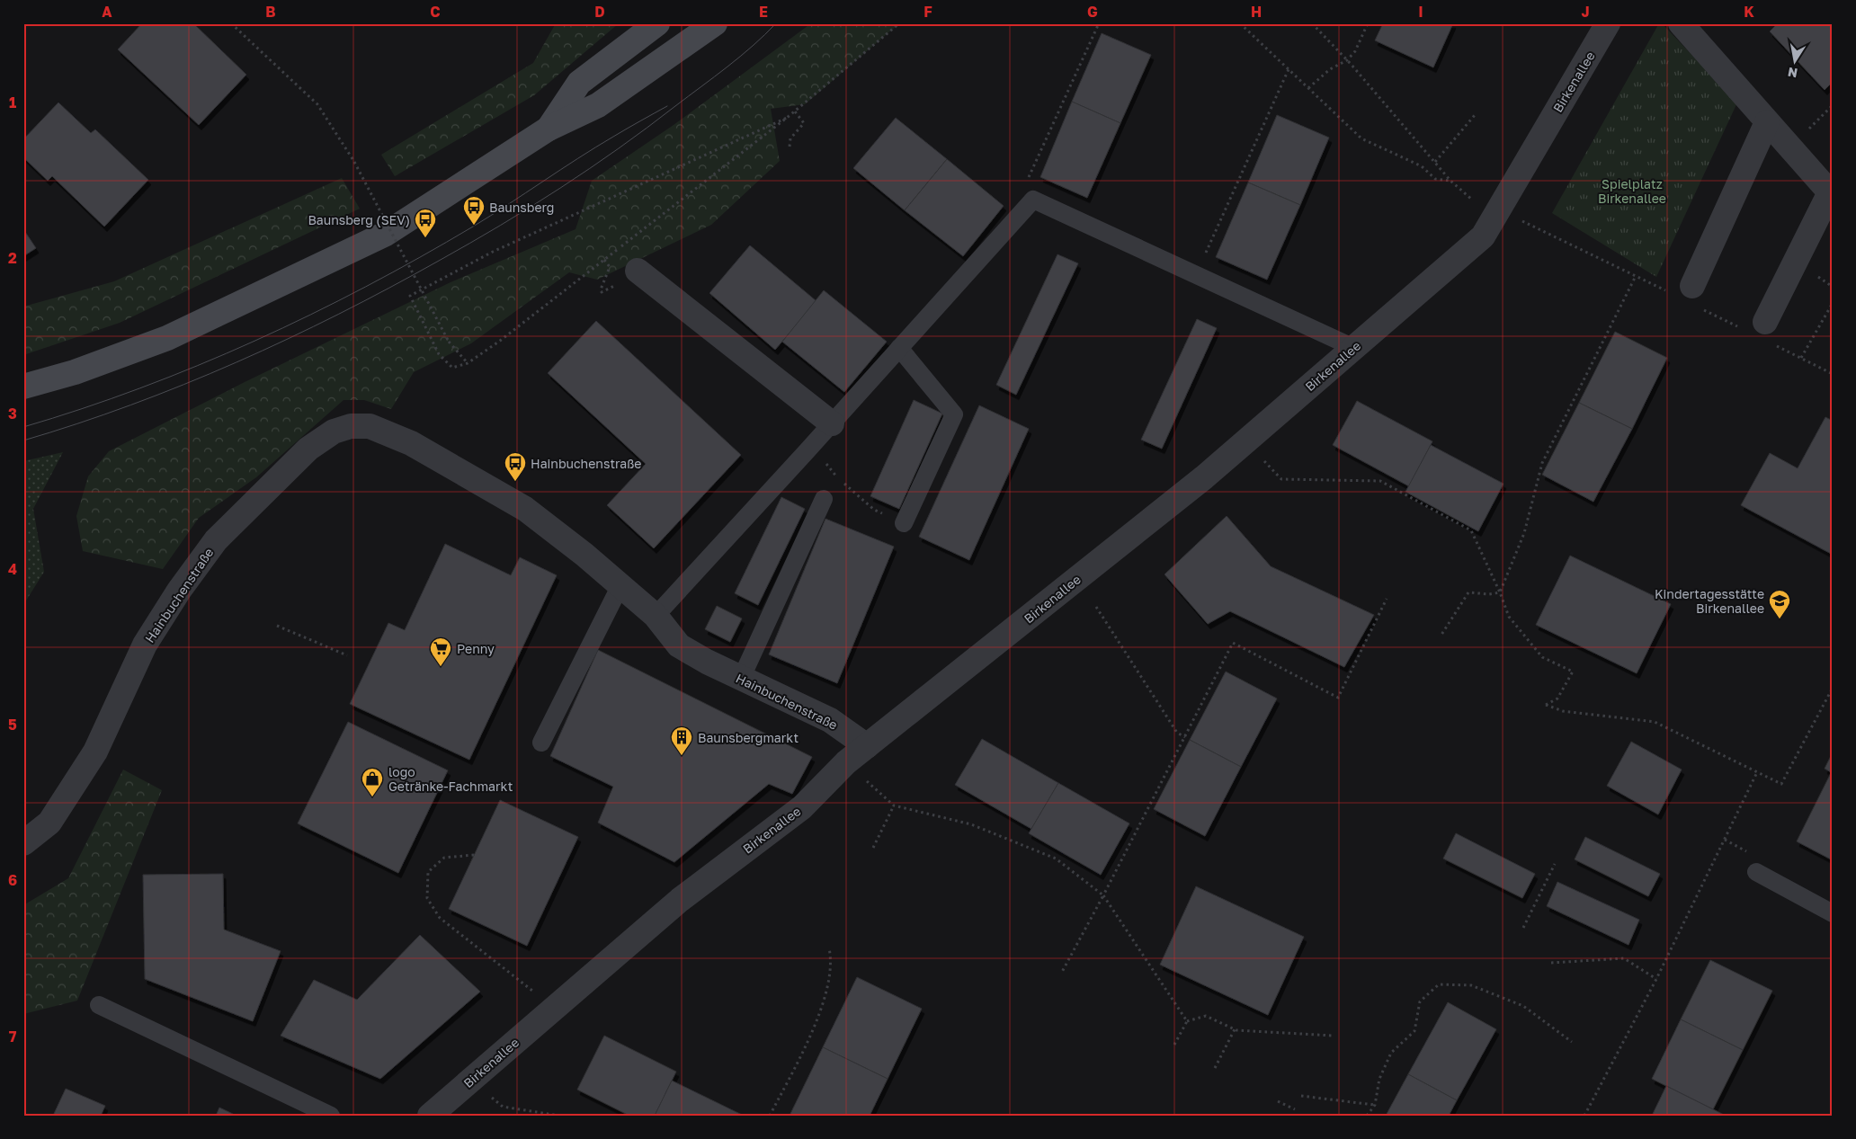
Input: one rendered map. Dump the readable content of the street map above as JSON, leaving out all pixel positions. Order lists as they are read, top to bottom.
{
  "streets": {
    "street": ["Birkenallee", "Hainbuchenstraße"]
  },
  "crossings": [
    ["Birkenallee", "Hainbuchenstraße"]
  ],
  "parks": ["Spielplatz Birkenallee"],
  "places": {
    "bus stop": ["Baunsberg", "Baunsberg (SEV)", "Hainbuchenstraße"],
    "school or university": ["Kindertagesstätte Birkenallee"],
    "supermarket": ["Penny"],
    "building": ["Baunsbergmarkt"],
    "shop": ["logo Getränke-Fachmarkt"]
  },
  "north": "bottom",
  "grid": {
    "columns": [
      "A",
      "B",
      "C",
      "D",
      "E",
      "F",
      "G",
      "H",
      "I",
      "J",
      "K"
    ],
    "rows": [
      "1",
      "2",
      "3",
      "4",
      "5",
      "6",
      "7"
    ]
  }
}
